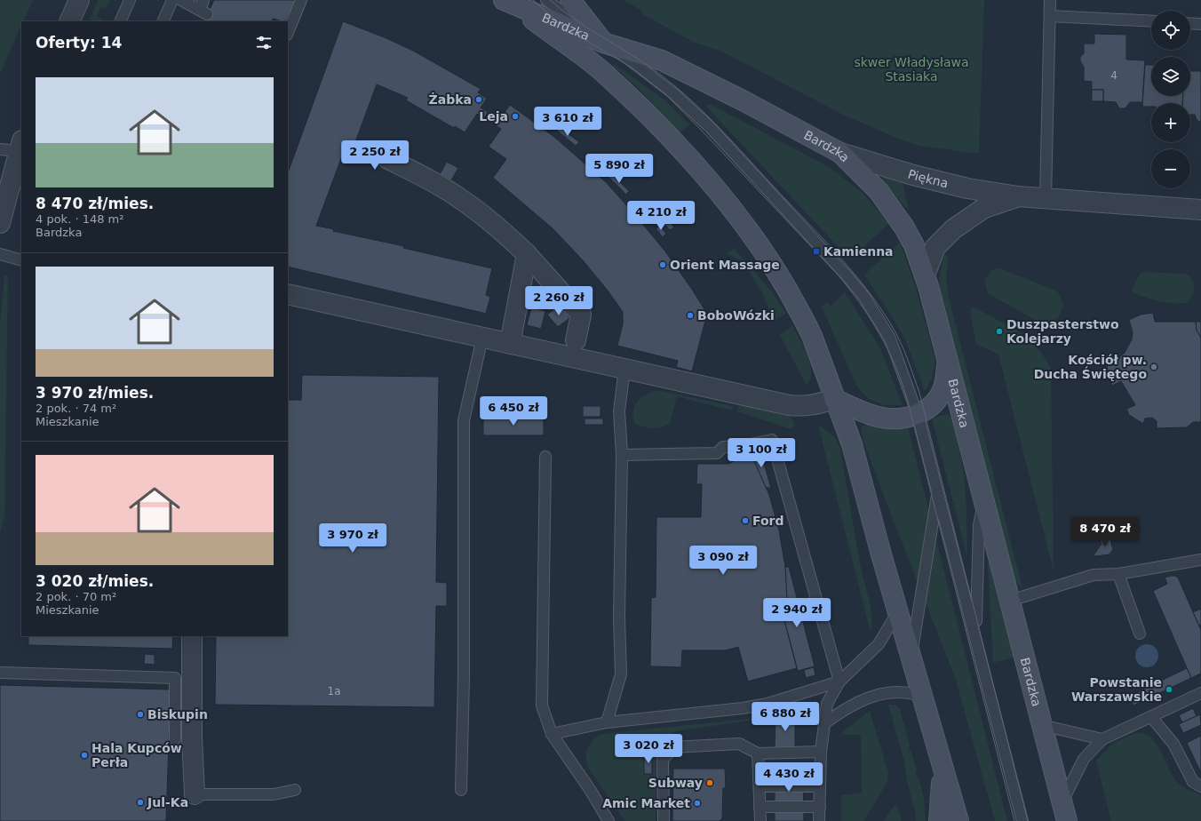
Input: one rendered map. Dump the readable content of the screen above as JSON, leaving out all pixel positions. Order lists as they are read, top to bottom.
{
  "streets": {
    "street": ["Bardzka", "Piękna"]
  },
  "crossings": [
    ["Bardzka", "Piękna"]
  ],
  "parks": ["skwer Władysława Stasiaka"],
  "places": {
    "other": [
      "Żabka",
      "Leja",
      "Orient Massage",
      "BoboWózki",
      "Duszpasterstwo Kolejarzy",
      "Kościół pw. Ducha Świętego",
      "Ford",
      "Powstanie Warszawskie",
      "Biskupin",
      "Hala Kupców Perła",
      "Subway",
      "Jul-Ka",
      "Amic Market"
    ],
    "transit": ["Kamienna"]
  },
  "house_numbers": ["4", "1a"],
  "page": {
    "map_buttons": ["+", "−"],
    "heading": "Oferty: 14",
    "list": [
      {
        "name": "8 470 zł/mies.",
        "note": "4 pok. · 148 m² · Bardzka"
      },
      {
        "name": "3 970 zł/mies.",
        "note": "2 pok. · 74 m² · Mieszkanie"
      },
      {
        "name": "3 020 zł/mies.",
        "note": "2 pok. · 70 m² · Mieszkanie"
      }
    ],
    "price": [
      "3 610 zł",
      "2 250 zł",
      "5 890 zł",
      "4 210 zł",
      "2 260 zł",
      "6 450 zł",
      "3 100 zł",
      "8 470 zł",
      "3 970 zł",
      "3 090 zł",
      "2 940 zł",
      "6 880 zł",
      "3 020 zł",
      "4 430 zł"
    ]
  }
}
